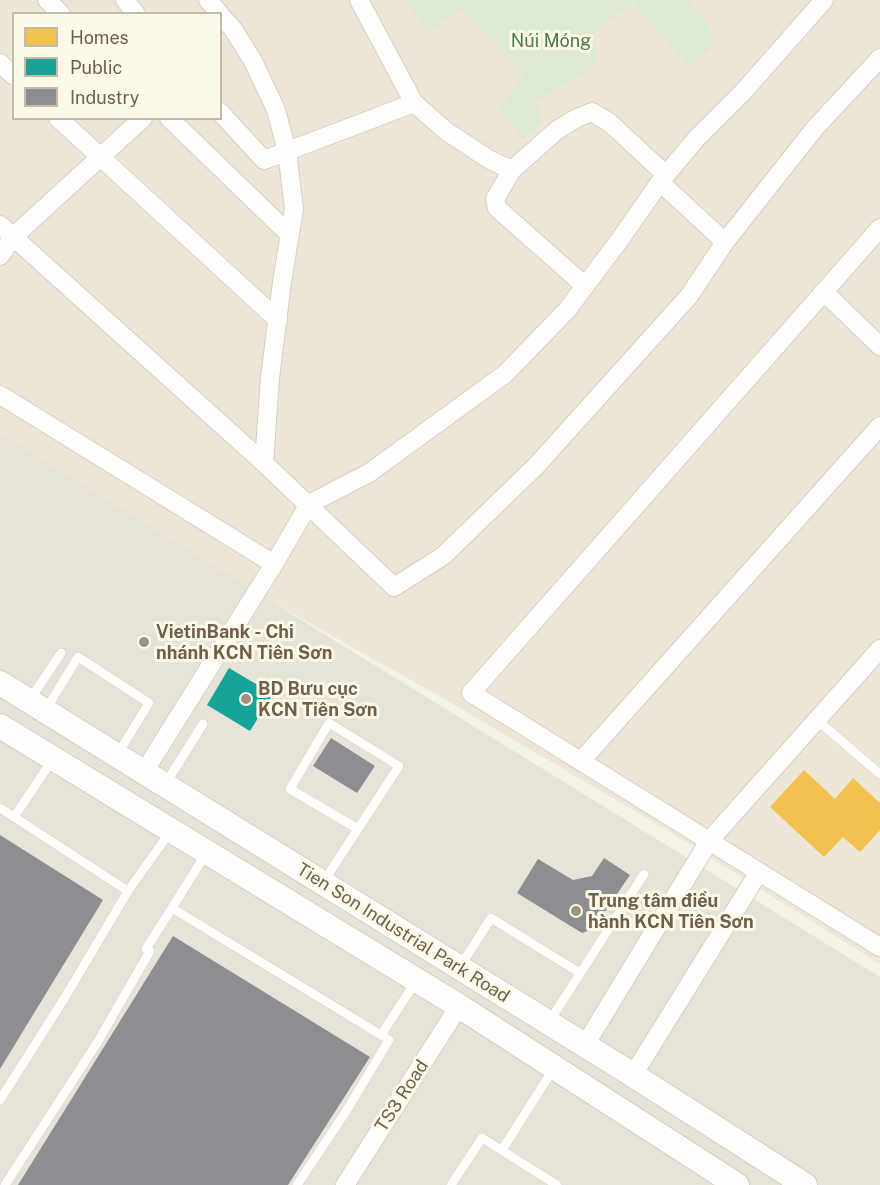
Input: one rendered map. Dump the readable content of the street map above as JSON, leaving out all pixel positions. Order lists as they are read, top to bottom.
{
  "streets": {
    "main road": ["Tien Son Industrial Park Road"],
    "street": ["TS3 Road"]
  },
  "crossings": [
    ["Tien Son Industrial Park Road", "TS3 Road"]
  ],
  "parks": ["Núi Móng"],
  "places": ["VietinBank - Chi nhánh KCN Tiên Sơn", "BD Bưu cục KCN Tiên Sơn", "Trung tâm điều hành KCN Tiên Sơn"],
  "legend": ["Homes", "Public", "Industry"]
}
